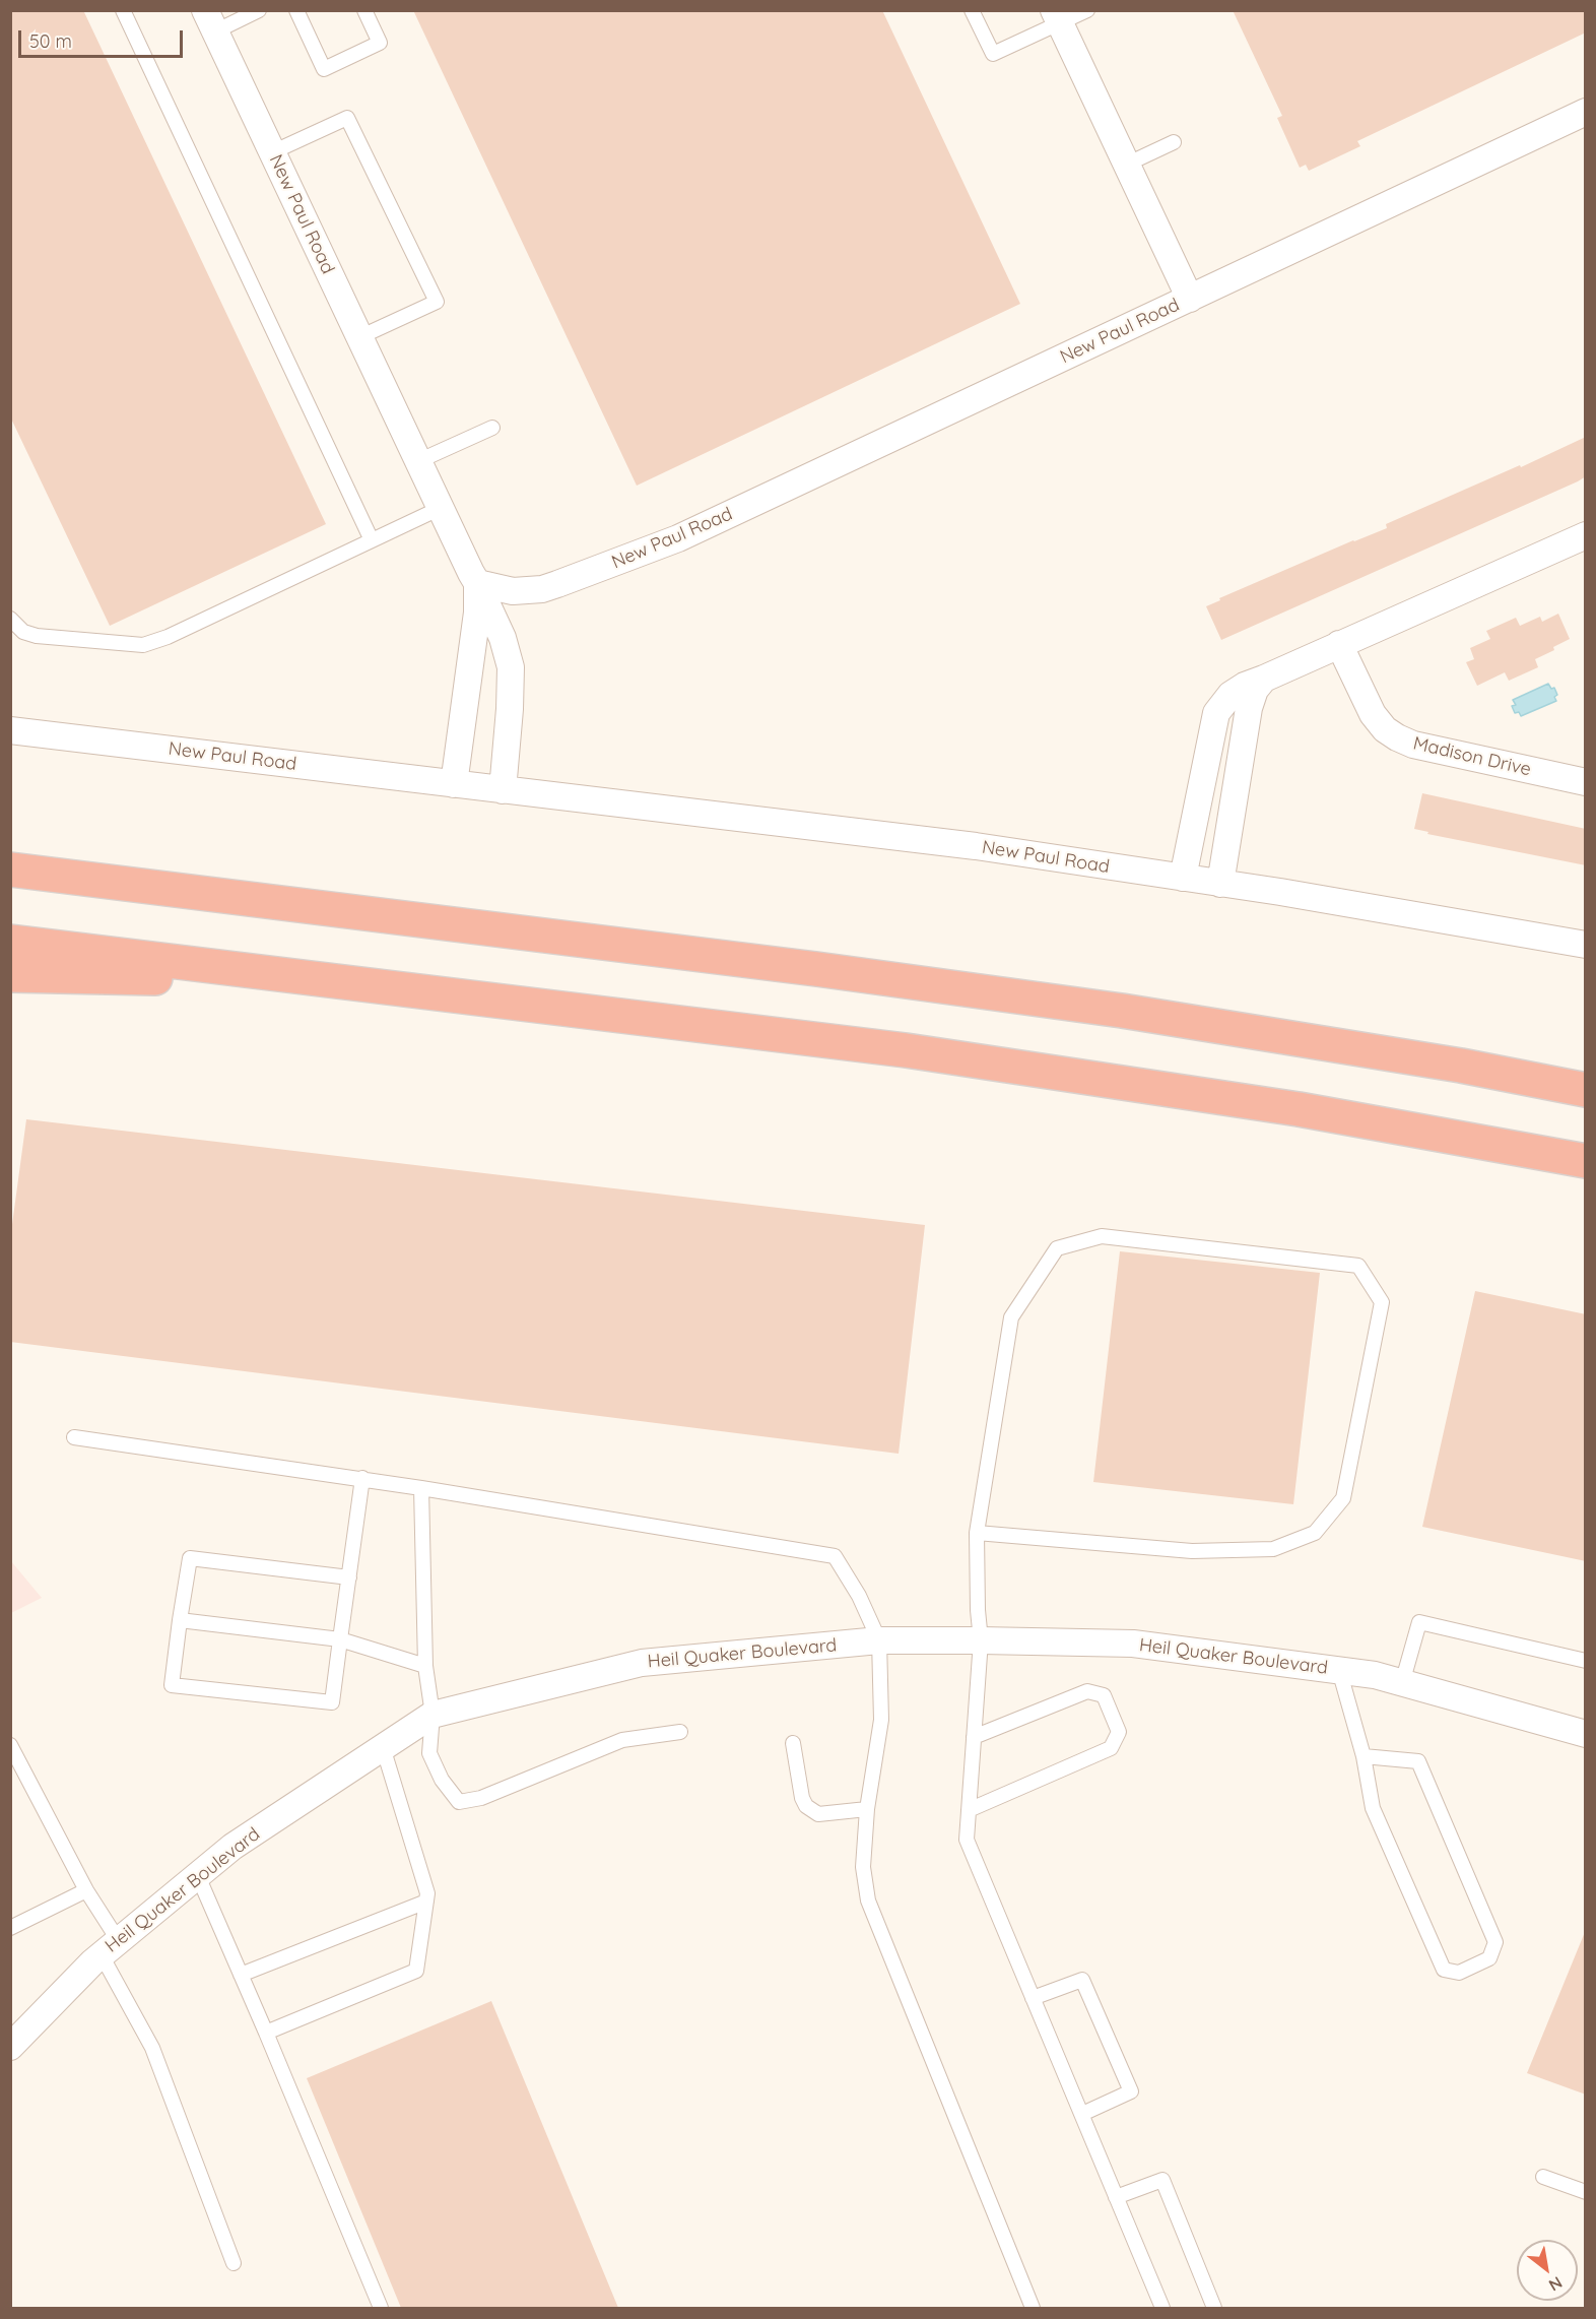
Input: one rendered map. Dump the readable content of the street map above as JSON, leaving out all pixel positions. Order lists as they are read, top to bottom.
{
  "streets": {
    "street": ["New Paul Road", "Madison Drive", "Heil Quaker Boulevard"]
  },
  "scale_bar": "50 m",
  "north": "bottom right"
}
